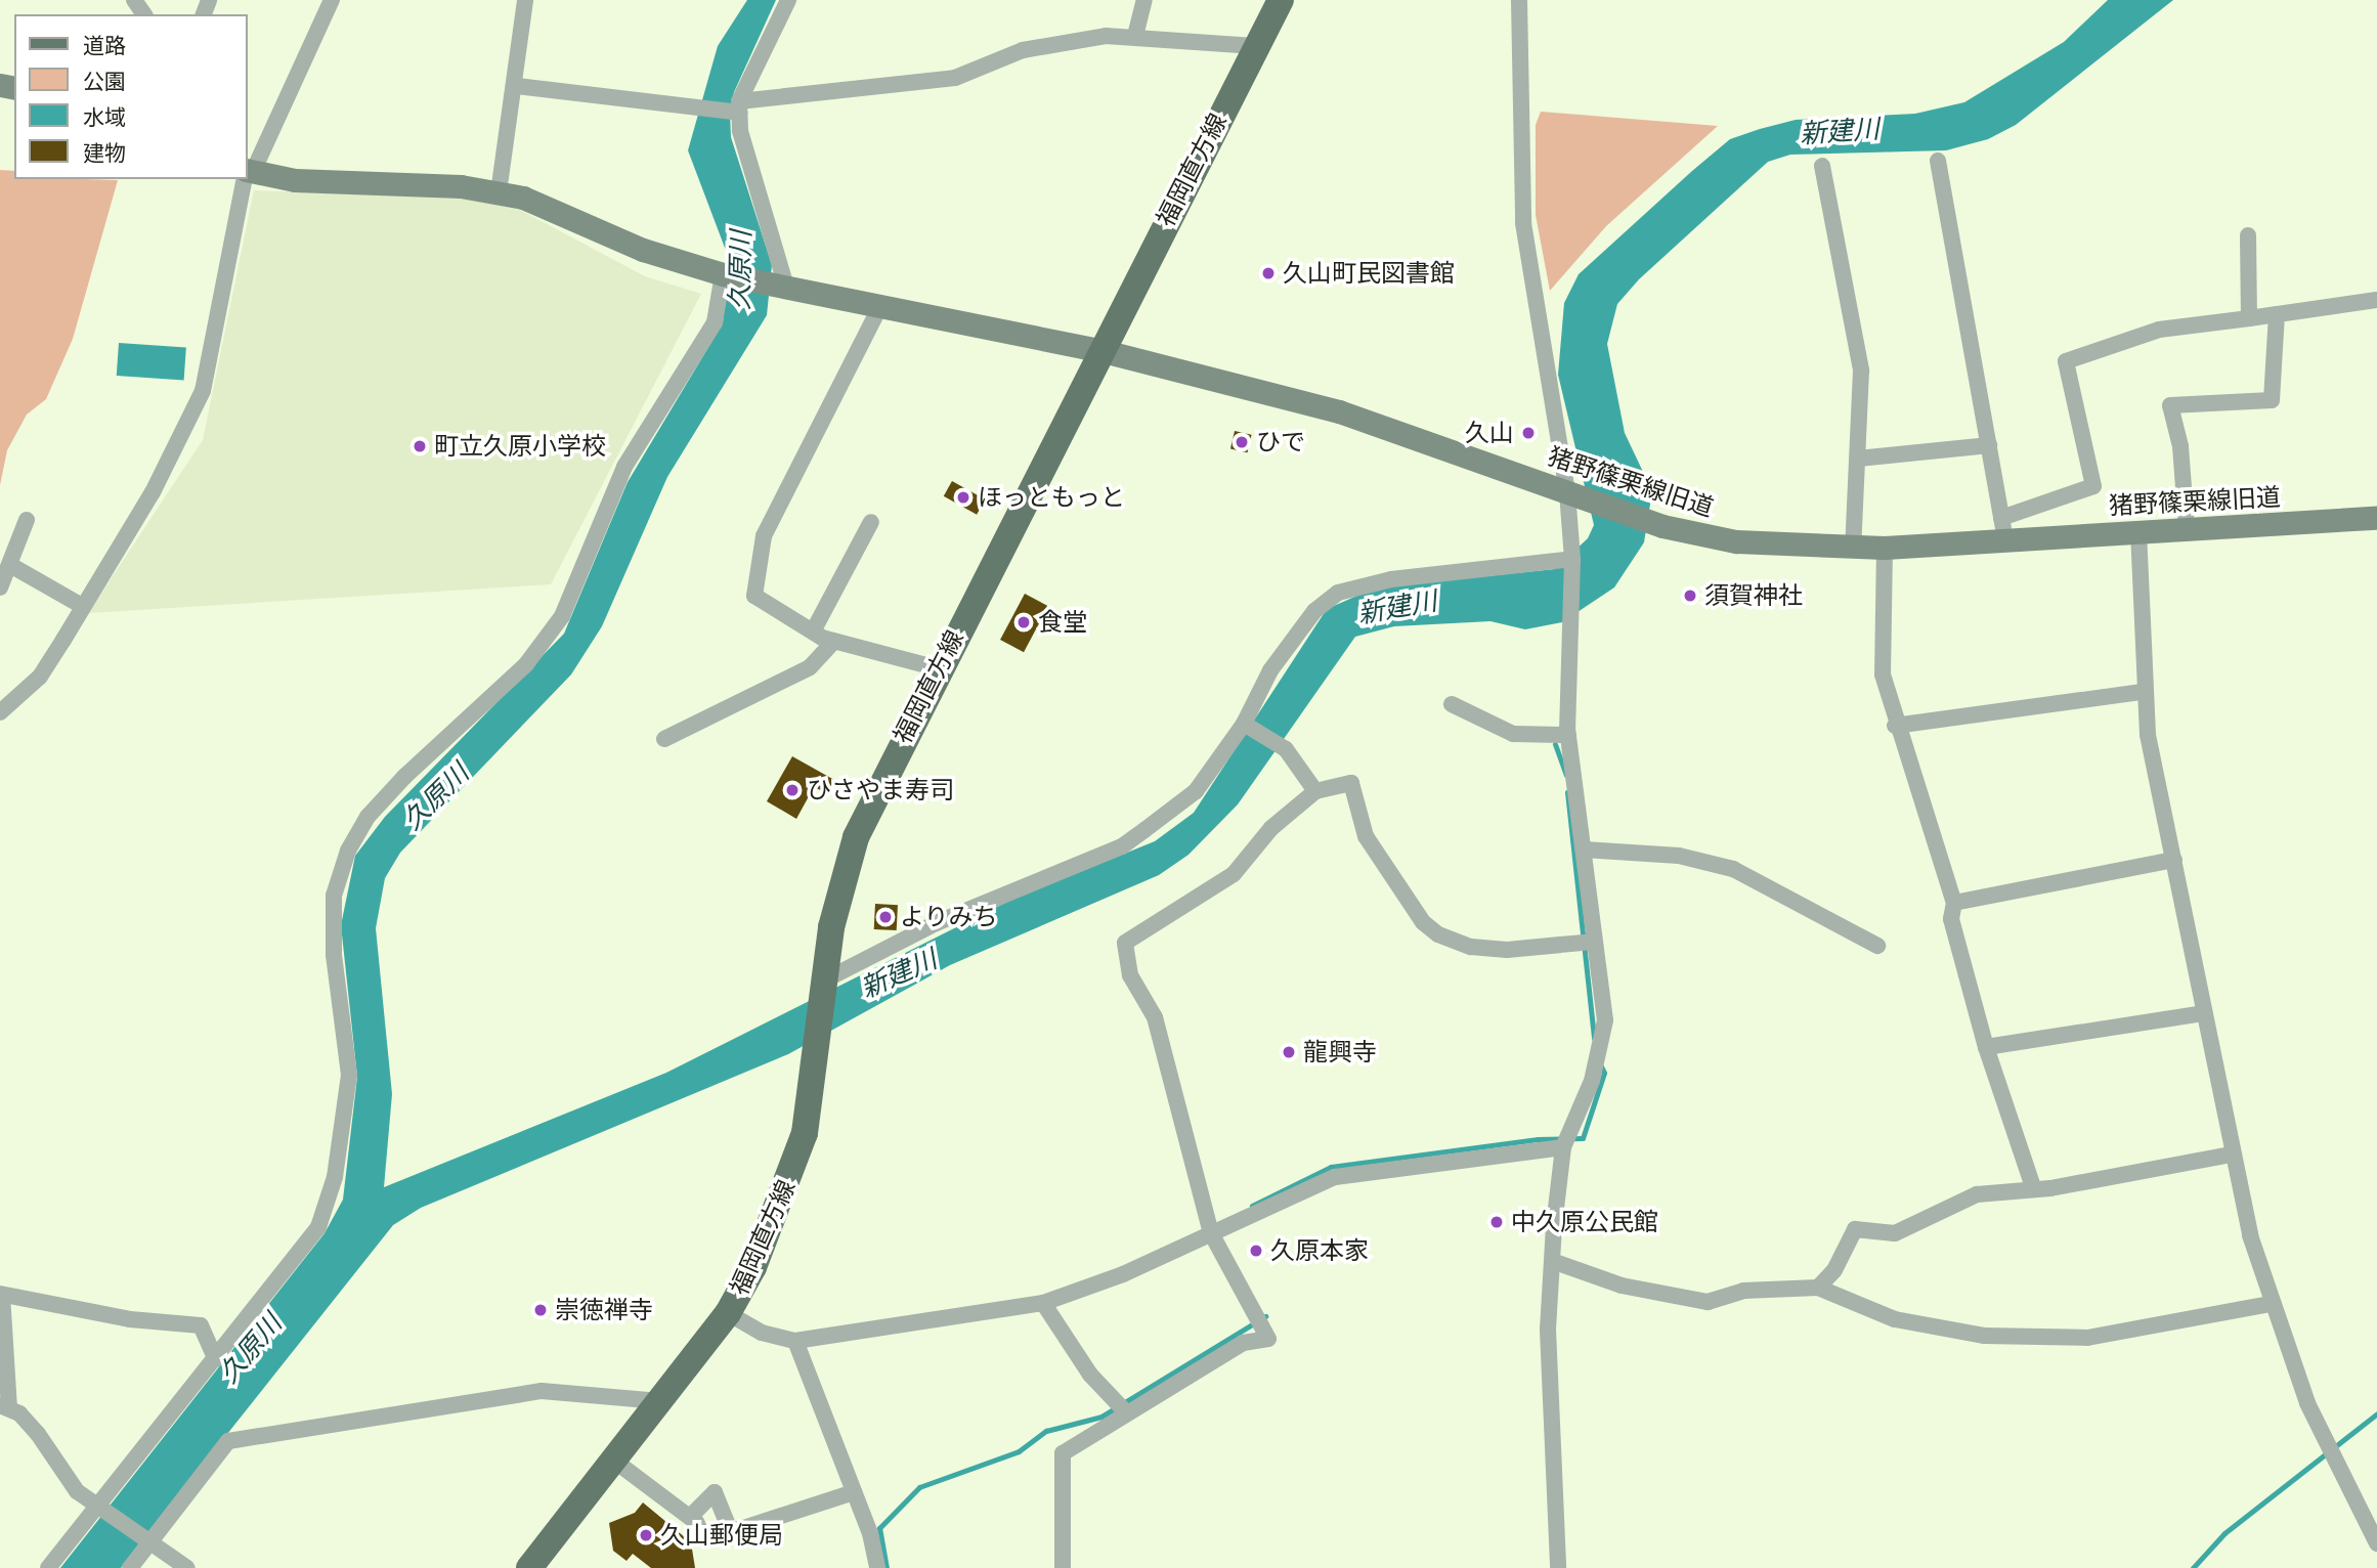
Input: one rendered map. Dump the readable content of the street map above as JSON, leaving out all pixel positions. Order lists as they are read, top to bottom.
{
  "streets": {
    "main road": ["福岡直方線"],
    "street": ["猪野篠栗線旧道"]
  },
  "crossings": [
    ["福岡直方線", "猪野篠栗線旧道"]
  ],
  "water": ["新建川", "久原川"],
  "places": [
    "久山町民図書館",
    "久山",
    "ひで",
    "町立久原小学校",
    "ほっともっと",
    "須賀神社",
    "食堂",
    "ひさやま寿司",
    "よりみち",
    "龍興寺",
    "中久原公民館",
    "久原本家",
    "崇徳禅寺",
    "久山郵便局"
  ],
  "legend": [
    "道路",
    "公園",
    "水域",
    "建物"
  ]
}
